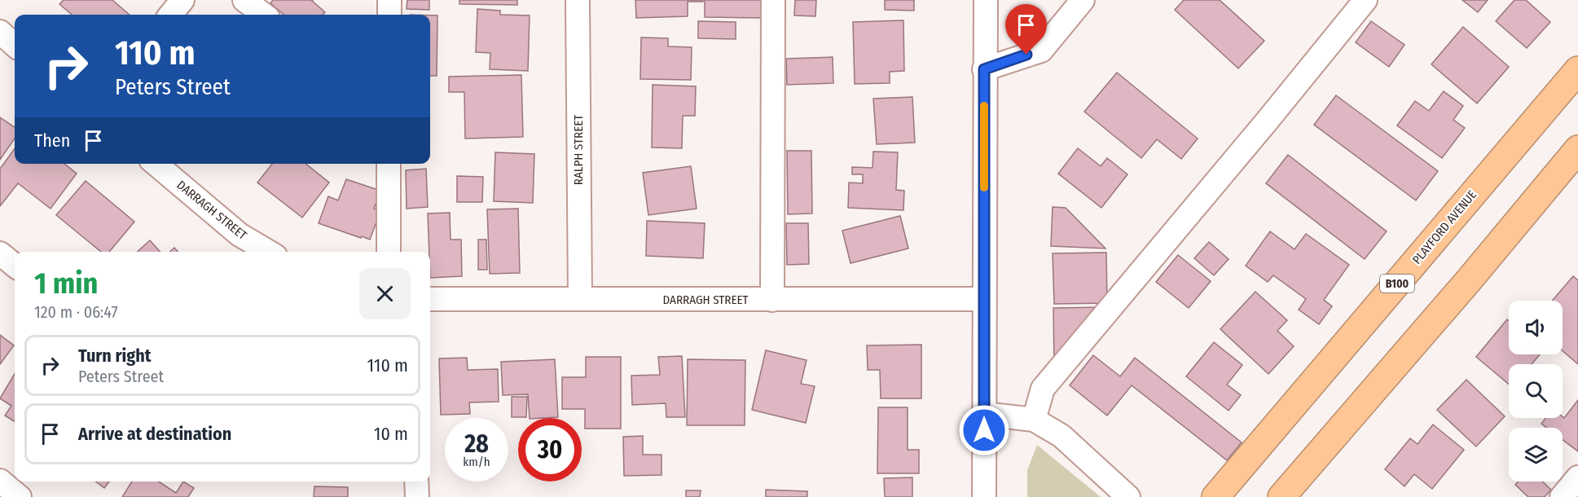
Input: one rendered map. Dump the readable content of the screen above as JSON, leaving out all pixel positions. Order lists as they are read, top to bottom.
{
  "streets": {
    "highway": ["PLAYFORD AVENUE", "B100"],
    "street": ["RALPH STREET", "DARRAGH STREET"]
  },
  "crossings": [
    ["RALPH STREET", "DARRAGH STREET"]
  ],
  "page": {
    "turn": ["110 m", "Peters Street"],
    "then": "Then",
    "heading": ["1 min", "120 m · 06:47"],
    "list": [
      {
        "name": "Turn right",
        "note": "Peters Street",
        "value": "110 m"
      },
      {
        "name": "Arrive at destination",
        "value": "10 m"
      }
    ],
    "speed": "28 km/h",
    "limit": "30"
  }
}
